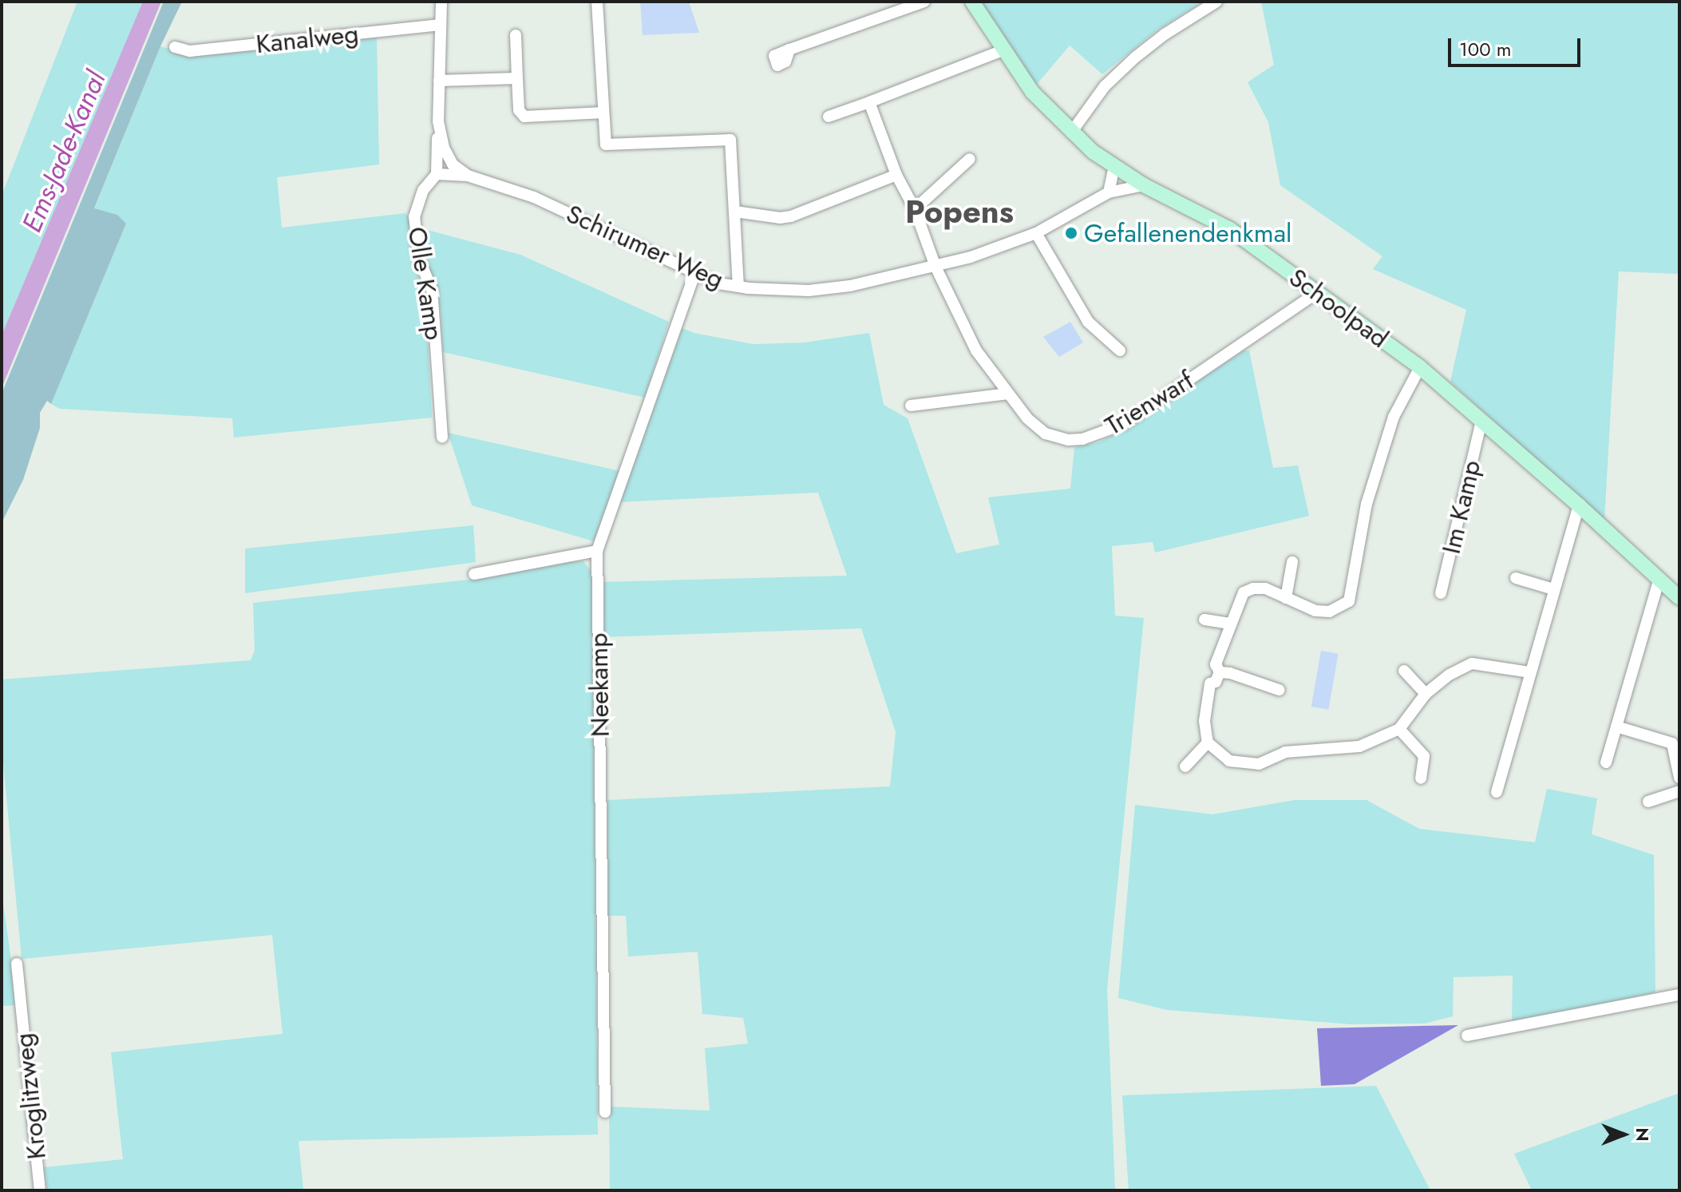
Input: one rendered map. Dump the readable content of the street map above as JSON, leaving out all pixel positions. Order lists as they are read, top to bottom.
{
  "streets": {
    "street": [
      "Kanalweg",
      "Schirumer Weg",
      "Olle Kamp",
      "Schoolpad",
      "Trienwarf",
      "Im Kamp",
      "Neekamp",
      "Kroglitzweg"
    ]
  },
  "crossings": [
    ["Kanalweg", "Schirumer Weg"],
    ["Schirumer Weg", "Schoolpad"],
    ["Schirumer Weg", "Trienwarf"],
    ["Schirumer Weg", "Neekamp"],
    ["Schoolpad", "Trienwarf"],
    ["Schoolpad", "Im Kamp"]
  ],
  "districts": ["Popens"],
  "water": ["Ems-Jade-Kanal"],
  "places": ["Gefallenendenkmal"],
  "scale_bar": "100 m",
  "north": "right"
}
